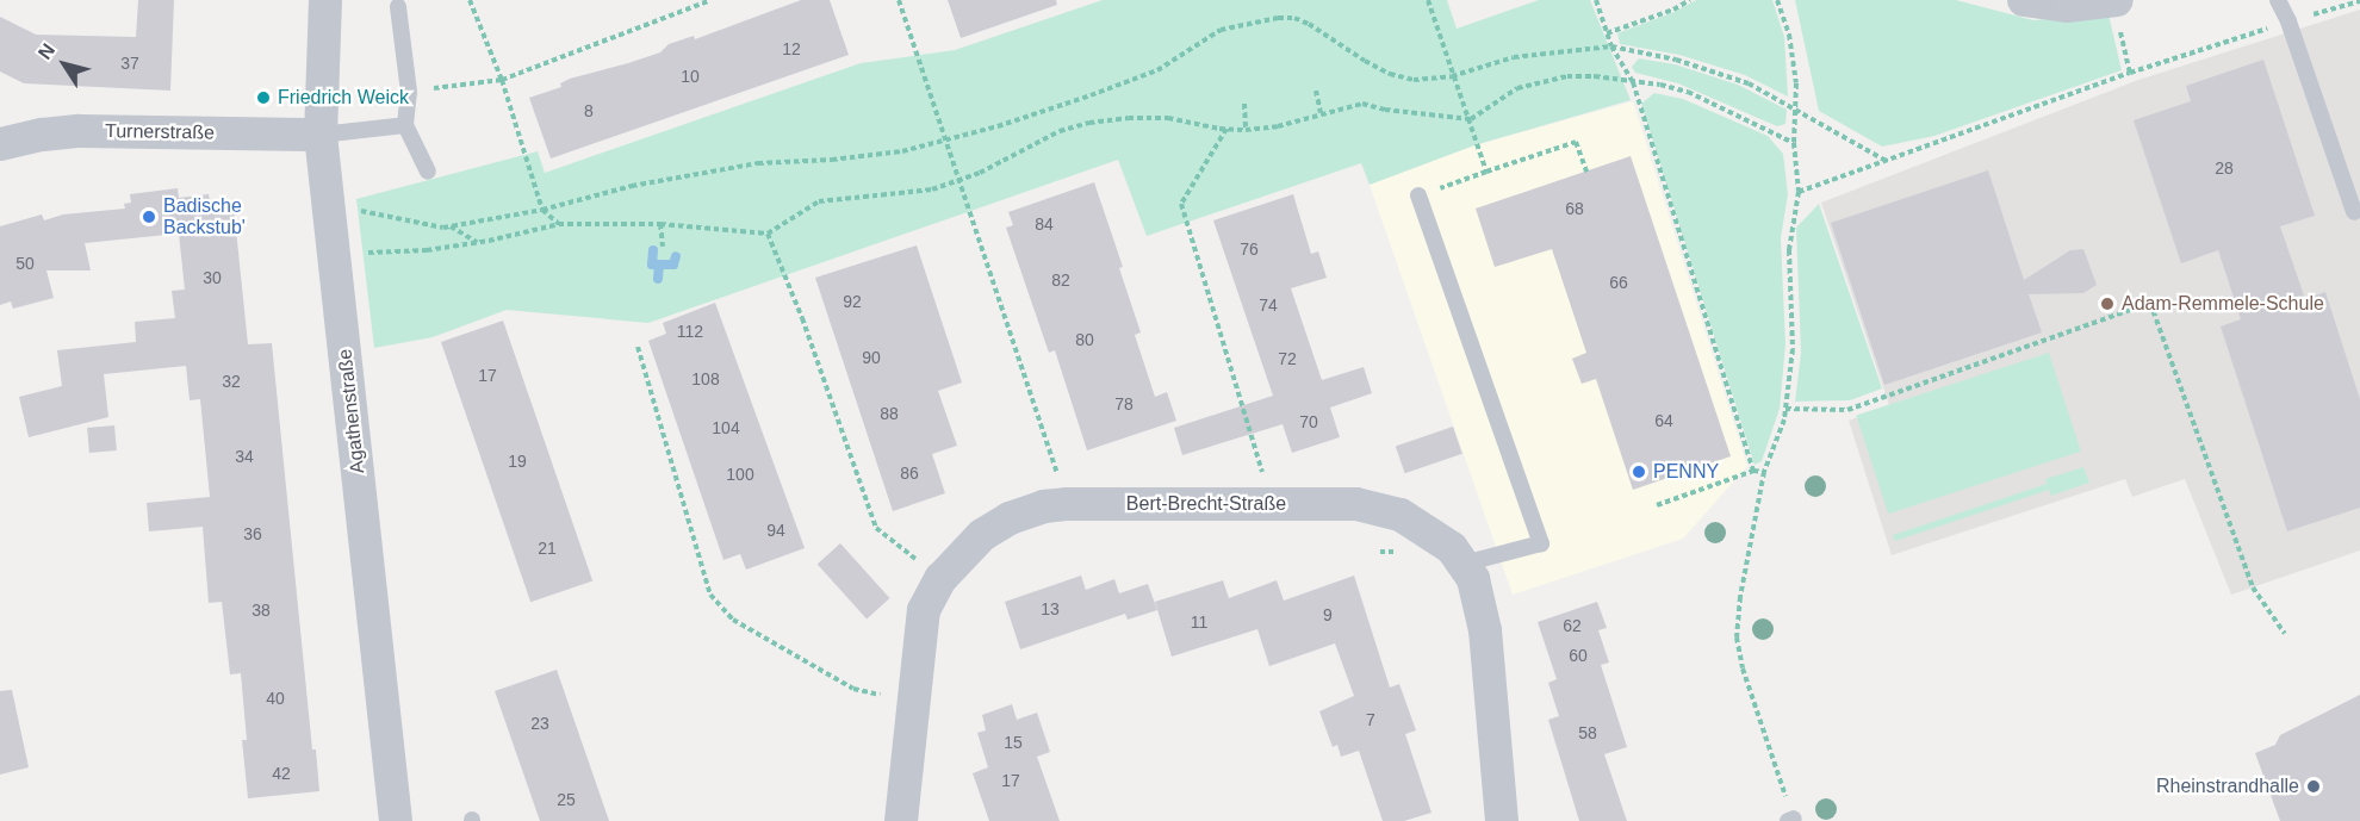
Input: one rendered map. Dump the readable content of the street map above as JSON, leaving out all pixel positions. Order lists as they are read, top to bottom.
{
  "streets": {
    "street": ["Turnerstraße", "Agathenstraße", "Bert-Brecht-Straße"]
  },
  "crossings": [
    ["Turnerstraße", "Agathenstraße"]
  ],
  "places": [
    "Friedrich Weick",
    "Badische Backstub'",
    "Adam-Remmele-Schule",
    "PENNY",
    "Rheinstrandhalle"
  ],
  "house_numbers": [
    "12",
    "37",
    "10",
    "8",
    "28",
    "68",
    "84",
    "76",
    "50",
    "30",
    "82",
    "66",
    "92",
    "74",
    "112",
    "80",
    "90",
    "72",
    "17",
    "108",
    "32",
    "78",
    "88",
    "64",
    "70",
    "104",
    "34",
    "19",
    "86",
    "100",
    "94",
    "36",
    "21",
    "13",
    "38",
    "9",
    "11",
    "62",
    "60",
    "40",
    "7",
    "23",
    "58",
    "15",
    "42",
    "17",
    "25"
  ],
  "north": "top left"
}
